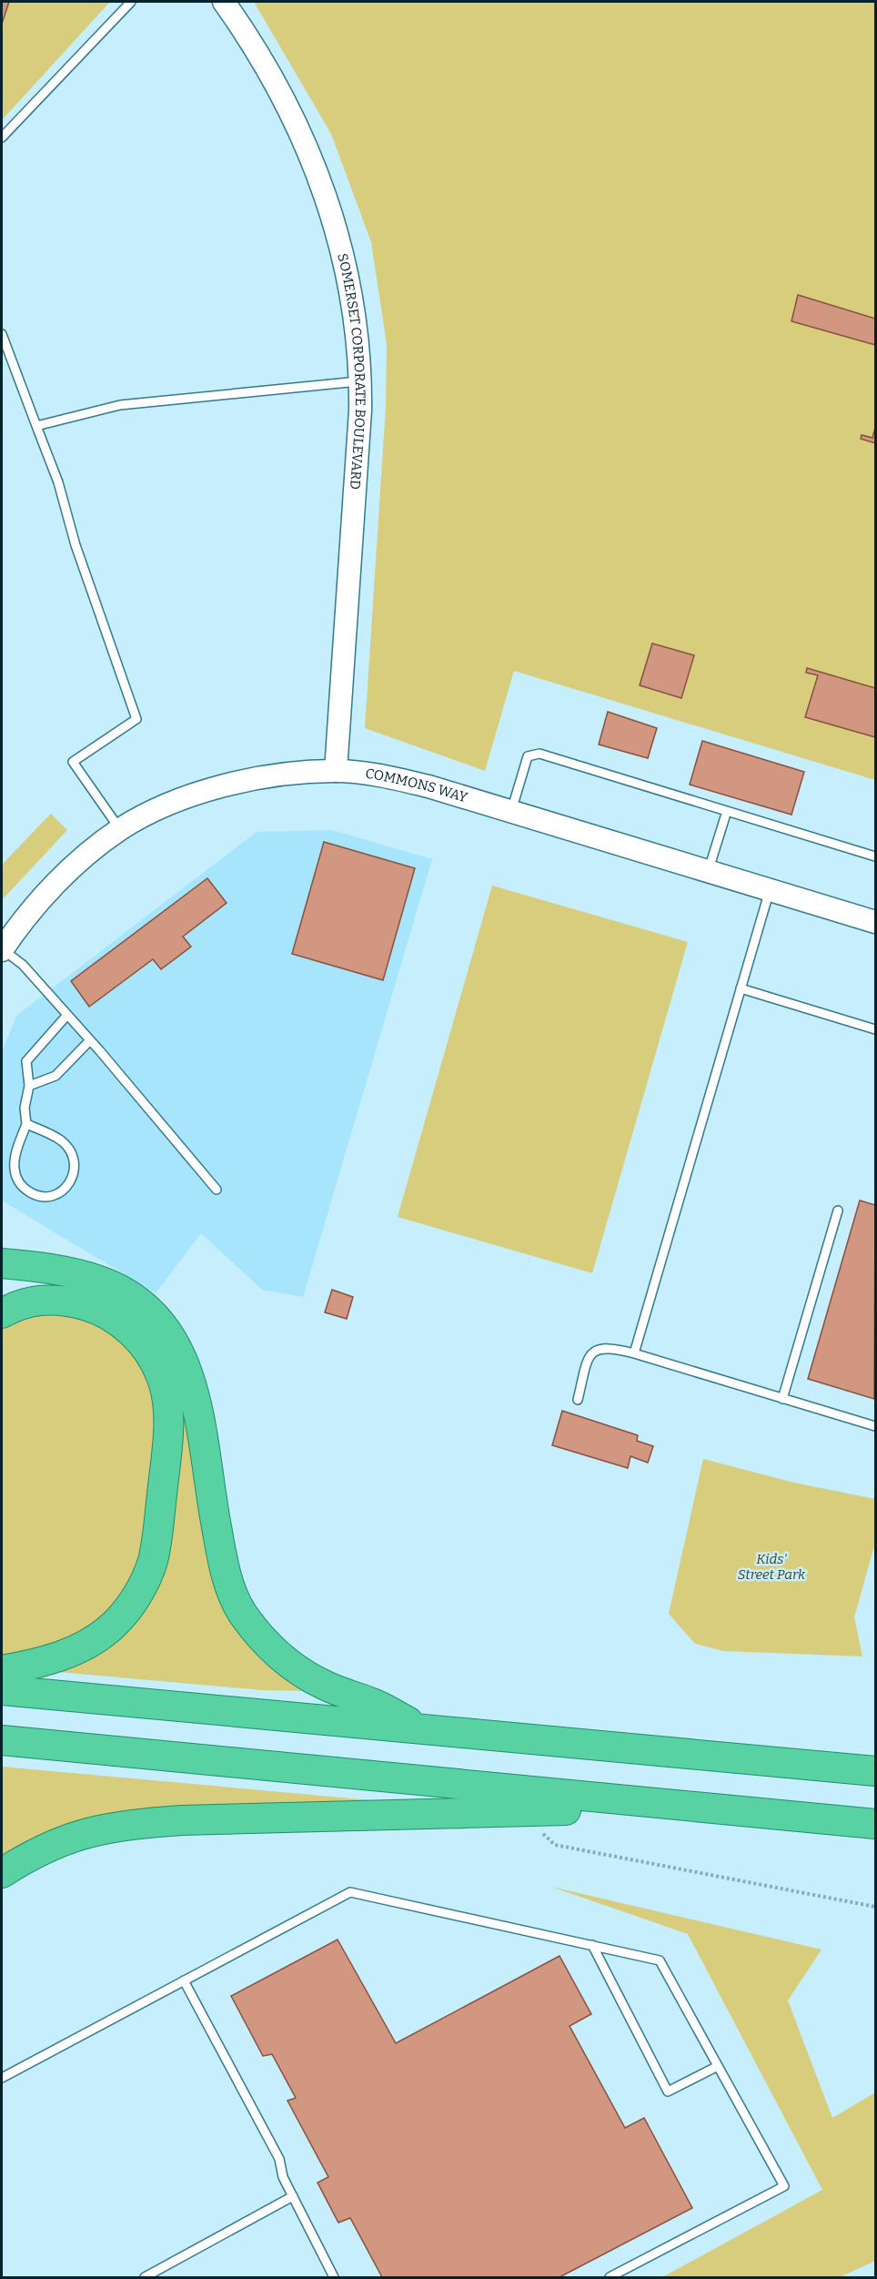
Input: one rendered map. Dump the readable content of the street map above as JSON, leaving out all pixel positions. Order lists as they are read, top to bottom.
{
  "streets": {
    "street": ["SOMERSET CORPORATE BOULEVARD", "COMMONS WAY"]
  },
  "crossings": [
    ["SOMERSET CORPORATE BOULEVARD", "COMMONS WAY"]
  ],
  "parks": ["Kids' Street Park"]
}
